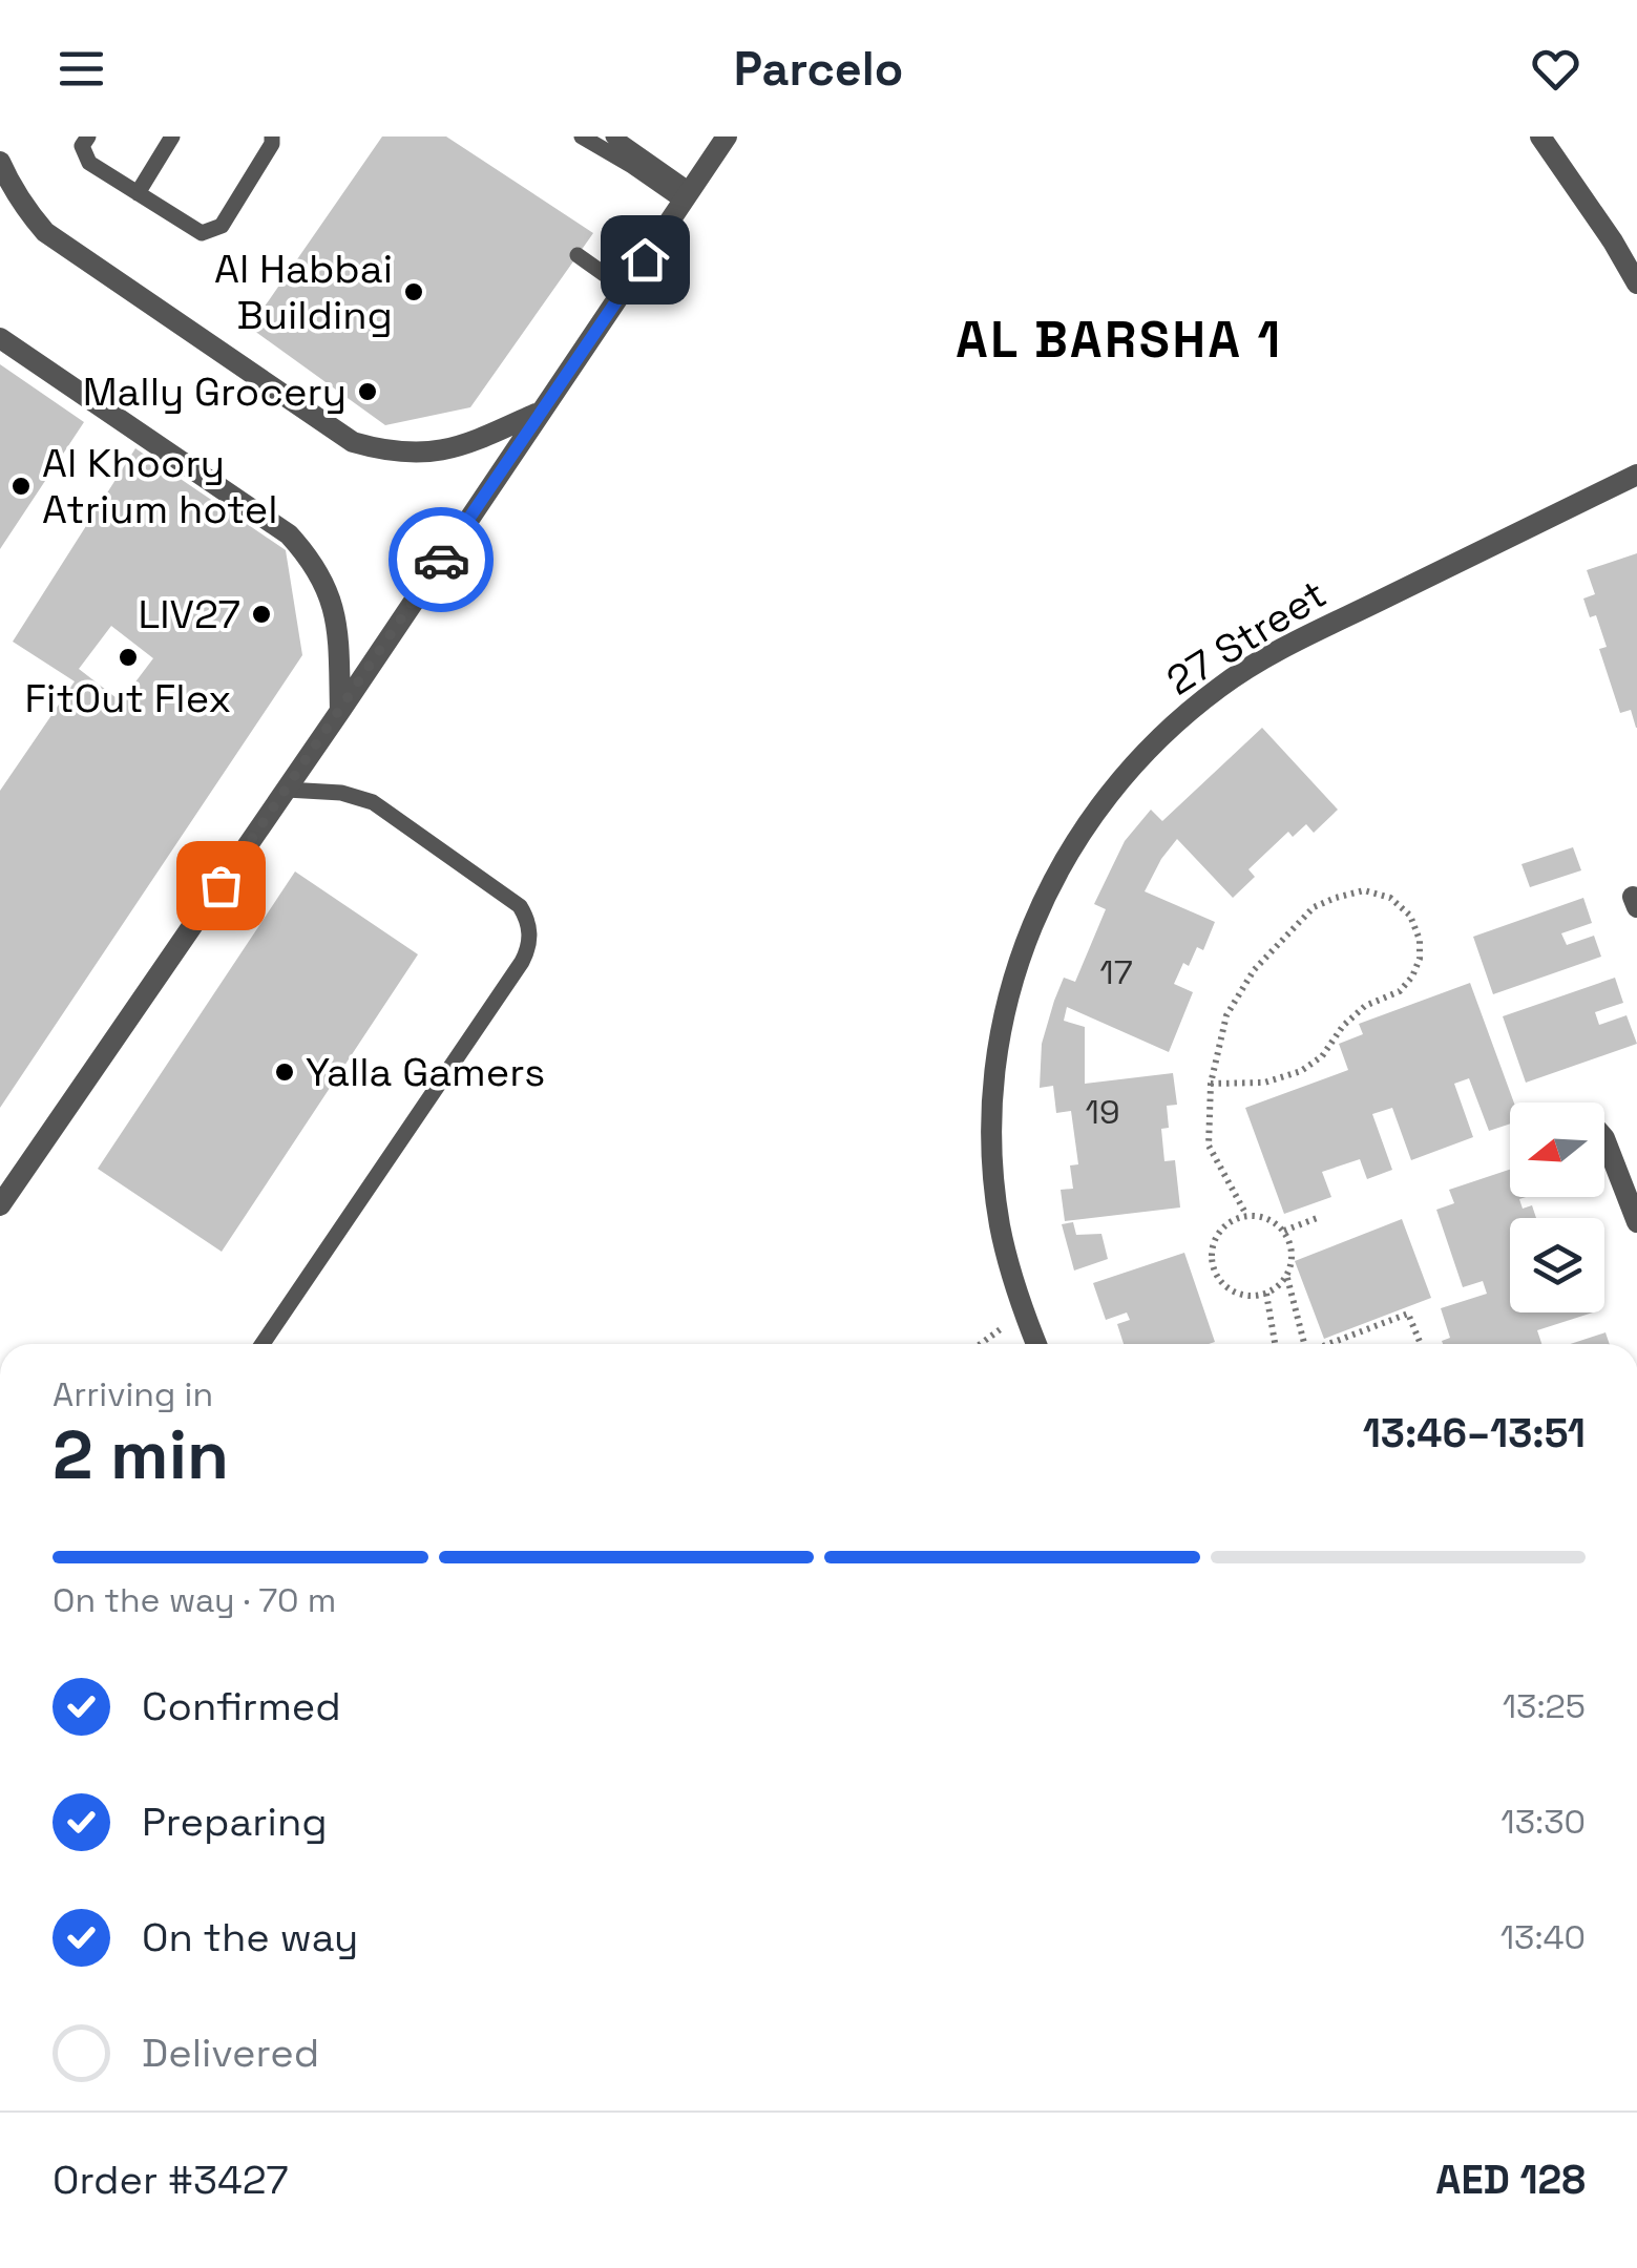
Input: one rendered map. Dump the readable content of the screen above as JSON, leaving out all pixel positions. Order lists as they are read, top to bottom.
{
  "streets": {
    "street": ["27 Street"]
  },
  "districts": ["AL BARSHA 1"],
  "places": [
    "Al Habbai Building",
    "Mally Grocery",
    "Al Khoory Atrium hotel",
    "LIV27",
    "FitOut Flex",
    "Yalla Gamers"
  ],
  "house_numbers": ["17", "19"],
  "north": "left",
  "page": {
    "header": "Parcelo",
    "heading": ["2 min", "Arriving in", "13:46–13:51"],
    "panel": ["Order #3427", "AED 128"],
    "bar": "On the way · 70 m",
    "list": [
      ["Confirmed", "13:25"],
      ["Preparing", "13:30"],
      ["On the way", "13:40"],
      "Delivered"
    ]
  }
}
